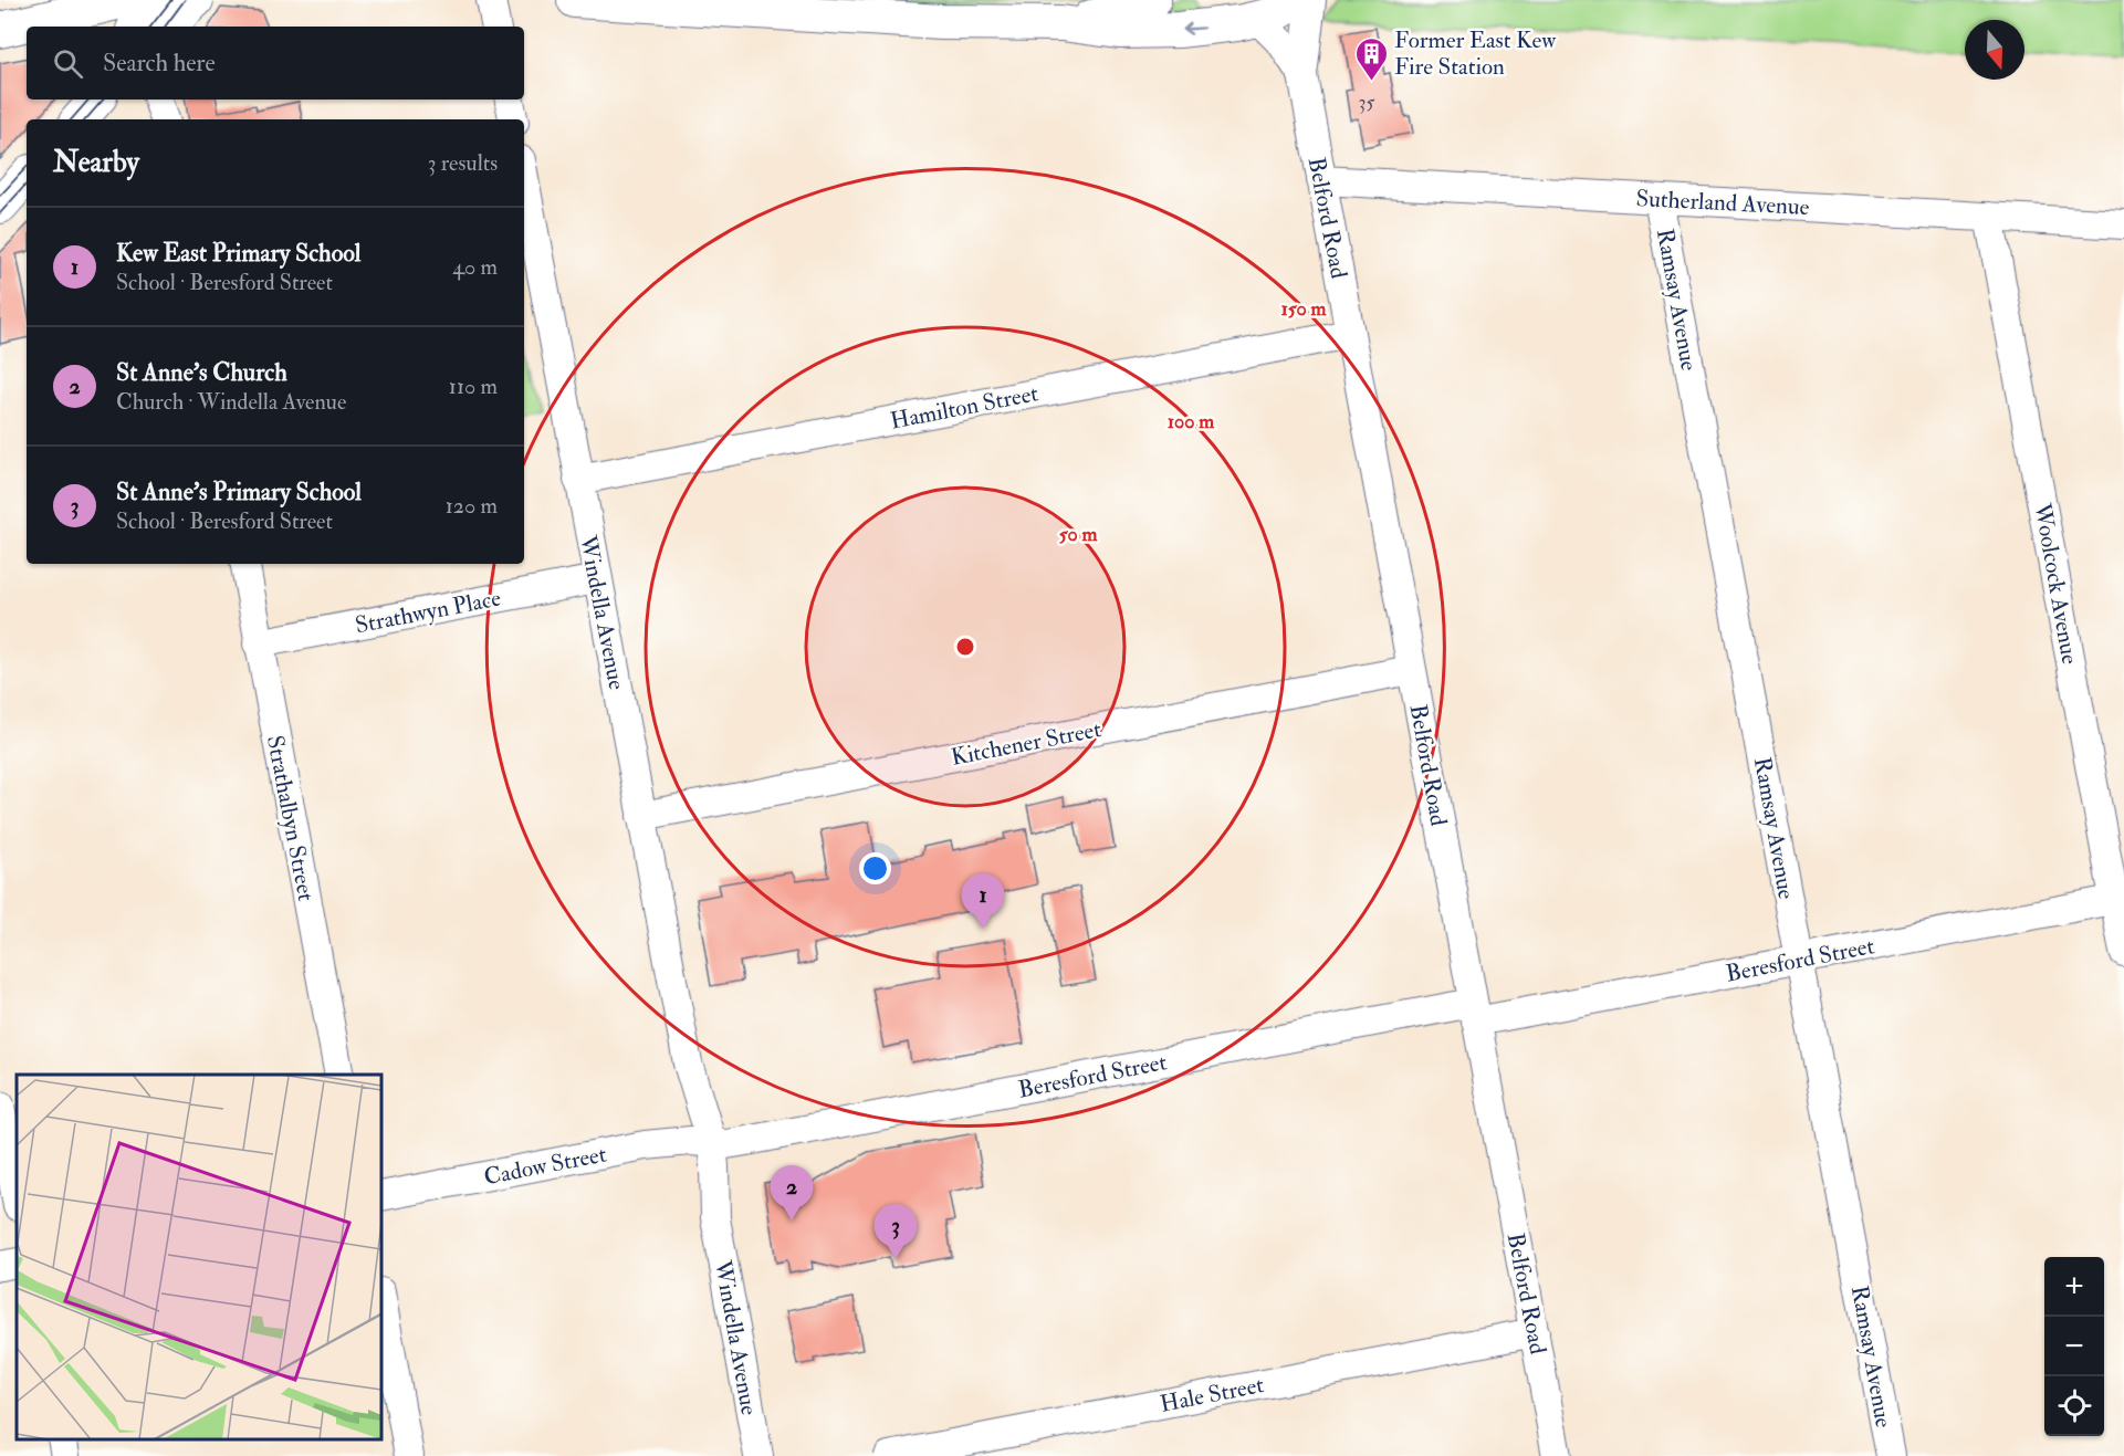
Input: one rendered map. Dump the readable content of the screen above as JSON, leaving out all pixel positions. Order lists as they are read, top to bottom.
{
  "streets": {
    "street": [
      "Sutherland Avenue",
      "Belford Road",
      "Ramsay Avenue",
      "Hamilton Street",
      "Woolcock Avenue",
      "Strathwyn Place",
      "Windella Avenue",
      "Kitchener Street",
      "Strathalbyn Street",
      "Beresford Street",
      "Cadow Street",
      "Hale Street"
    ]
  },
  "crossings": [
    ["Sutherland Avenue", "Belford Road"],
    ["Sutherland Avenue", "Ramsay Avenue"],
    ["Sutherland Avenue", "Woolcock Avenue"],
    ["Belford Road", "Hamilton Street"],
    ["Belford Road", "Kitchener Street"],
    ["Belford Road", "Beresford Street"],
    ["Belford Road", "Hale Street"],
    ["Ramsay Avenue", "Beresford Street"],
    ["Hamilton Street", "Windella Avenue"],
    ["Woolcock Avenue", "Beresford Street"],
    ["Strathwyn Place", "Windella Avenue"],
    ["Strathwyn Place", "Strathalbyn Street"],
    ["Windella Avenue", "Kitchener Street"],
    ["Windella Avenue", "Beresford Street"],
    ["Windella Avenue", "Cadow Street"],
    ["Beresford Street", "Cadow Street"]
  ],
  "places": {
    "building": ["Former East Kew Fire Station"]
  },
  "house_numbers": ["35"],
  "north": "bottom",
  "page": {
    "search": "Search here",
    "heading": ["Nearby", "3 results"],
    "list": [
      {
        "mark": "1",
        "name": "Kew East Primary School",
        "note": "School · Beresford Street",
        "value": "40 m"
      },
      {
        "mark": "2",
        "name": "St Anne's Church",
        "note": "Church · Windella Avenue",
        "value": "110 m"
      },
      {
        "mark": "3",
        "name": "St Anne's Primary School",
        "note": "School · Beresford Street",
        "value": "120 m"
      }
    ],
    "pins": ["1", "2", "3"],
    "map_buttons": ["+", "−"]
  },
  "rings": ["150 m", "100 m", "50 m"]
}
